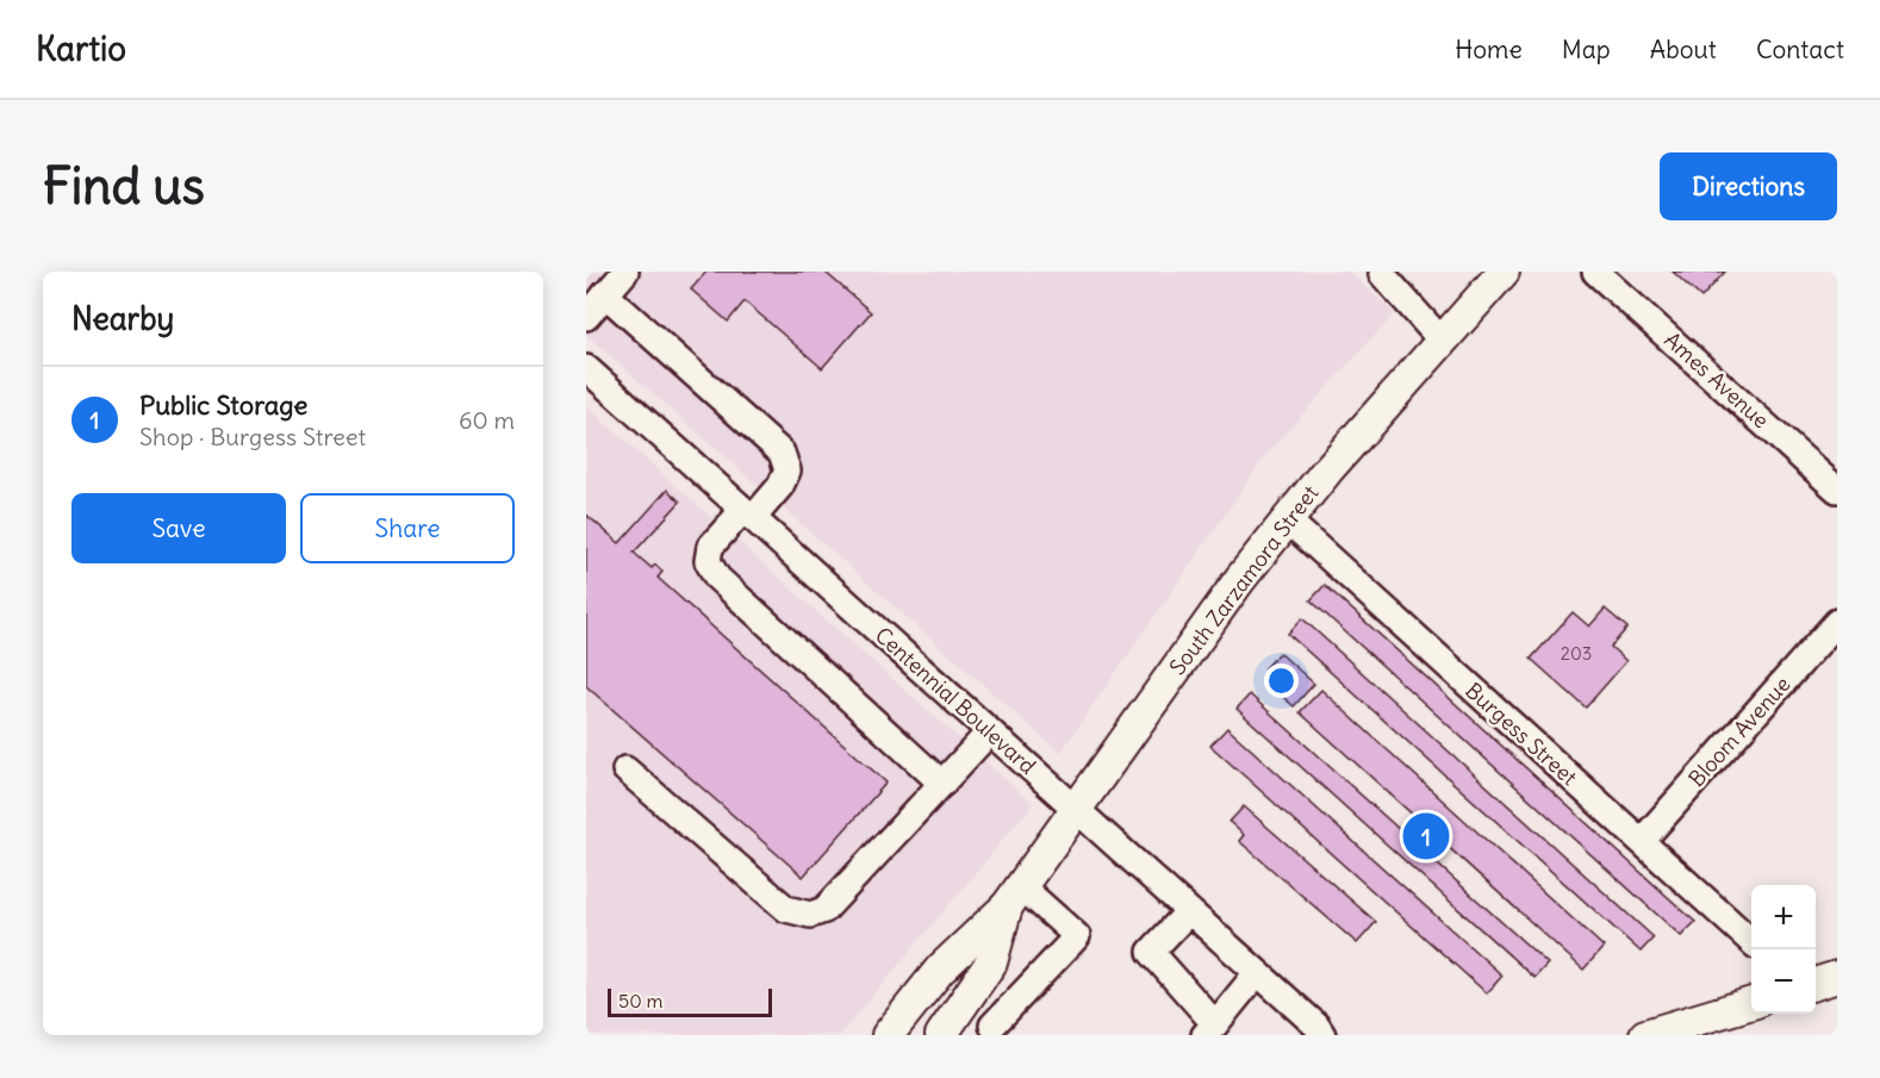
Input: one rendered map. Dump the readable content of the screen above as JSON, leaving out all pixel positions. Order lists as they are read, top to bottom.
{
  "streets": {
    "main road": ["South Zarzamora Street"],
    "street": [
      "Ames Avenue",
      "Centennial Boulevard",
      "Bloom Avenue",
      "Burgess Street"
    ]
  },
  "crossings": [
    ["South Zarzamora Street", "Centennial Boulevard"],
    ["South Zarzamora Street", "Burgess Street"],
    ["Bloom Avenue", "Burgess Street"]
  ],
  "house_numbers": ["203"],
  "scale_bar": "50 m",
  "page": {
    "header": "Kartio",
    "nav": [
      "Home",
      "Map",
      "About",
      "Contact"
    ],
    "buttons": [
      "Directions",
      ["Save", "Share"]
    ],
    "title": "Find us",
    "heading": "Nearby",
    "list": [
      {
        "mark": "1",
        "name": "Public Storage",
        "note": "Shop · Burgess Street",
        "value": "60 m"
      }
    ],
    "pins": "1",
    "map_buttons": ["+", "−"],
    "scale": "50 m"
  }
}
